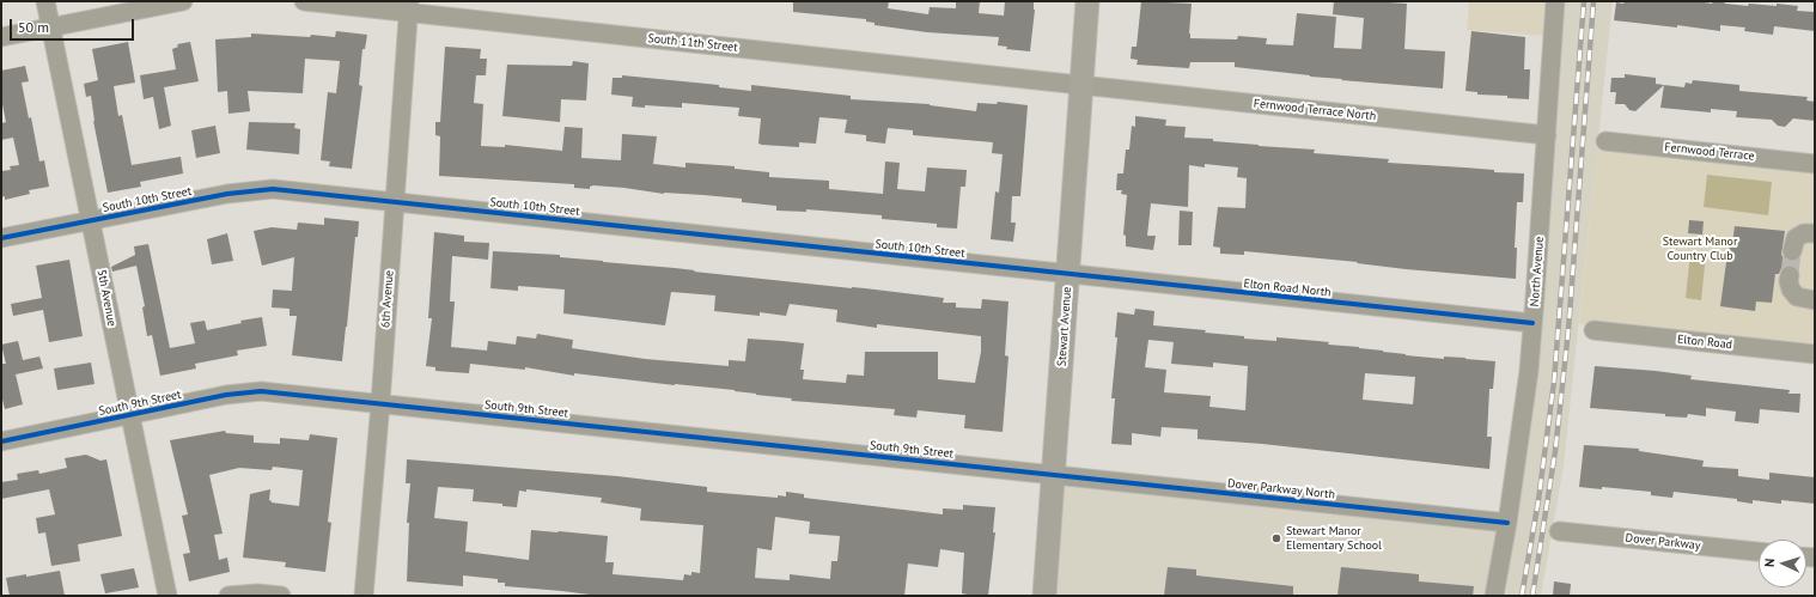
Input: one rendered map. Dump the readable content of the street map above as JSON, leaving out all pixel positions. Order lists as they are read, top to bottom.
{
  "streets": {
    "main road": ["Stewart Avenue"],
    "street": [
      "South 11th Street",
      "Fernwood Terrace North",
      "Fernwood Terrace",
      "South 10th Street",
      "North Avenue",
      "Elton Road North",
      "5th Avenue",
      "6th Avenue",
      "Elton Road",
      "South 9th Street",
      "Dover Parkway North",
      "Dover Parkway"
    ]
  },
  "crossings": [
    ["South 11th Street", "Fernwood Terrace North"],
    ["South 11th Street", "6th Avenue"],
    ["South 11th Street", "Stewart Avenue"],
    ["Fernwood Terrace North", "North Avenue"],
    ["Fernwood Terrace North", "Stewart Avenue"],
    ["South 10th Street", "Elton Road North"],
    ["South 10th Street", "5th Avenue"],
    ["South 10th Street", "6th Avenue"],
    ["South 10th Street", "Stewart Avenue"],
    ["North Avenue", "Elton Road North"],
    ["North Avenue", "Dover Parkway North"],
    ["Elton Road North", "Stewart Avenue"],
    ["5th Avenue", "South 9th Street"],
    ["6th Avenue", "South 9th Street"],
    ["Stewart Avenue", "South 9th Street"],
    ["Stewart Avenue", "Dover Parkway North"],
    ["South 9th Street", "Dover Parkway North"]
  ],
  "parks": ["Stewart Manor Country Club"],
  "places": ["Stewart Manor Elementary School"],
  "scale_bar": "50 m",
  "north": "left"
}
